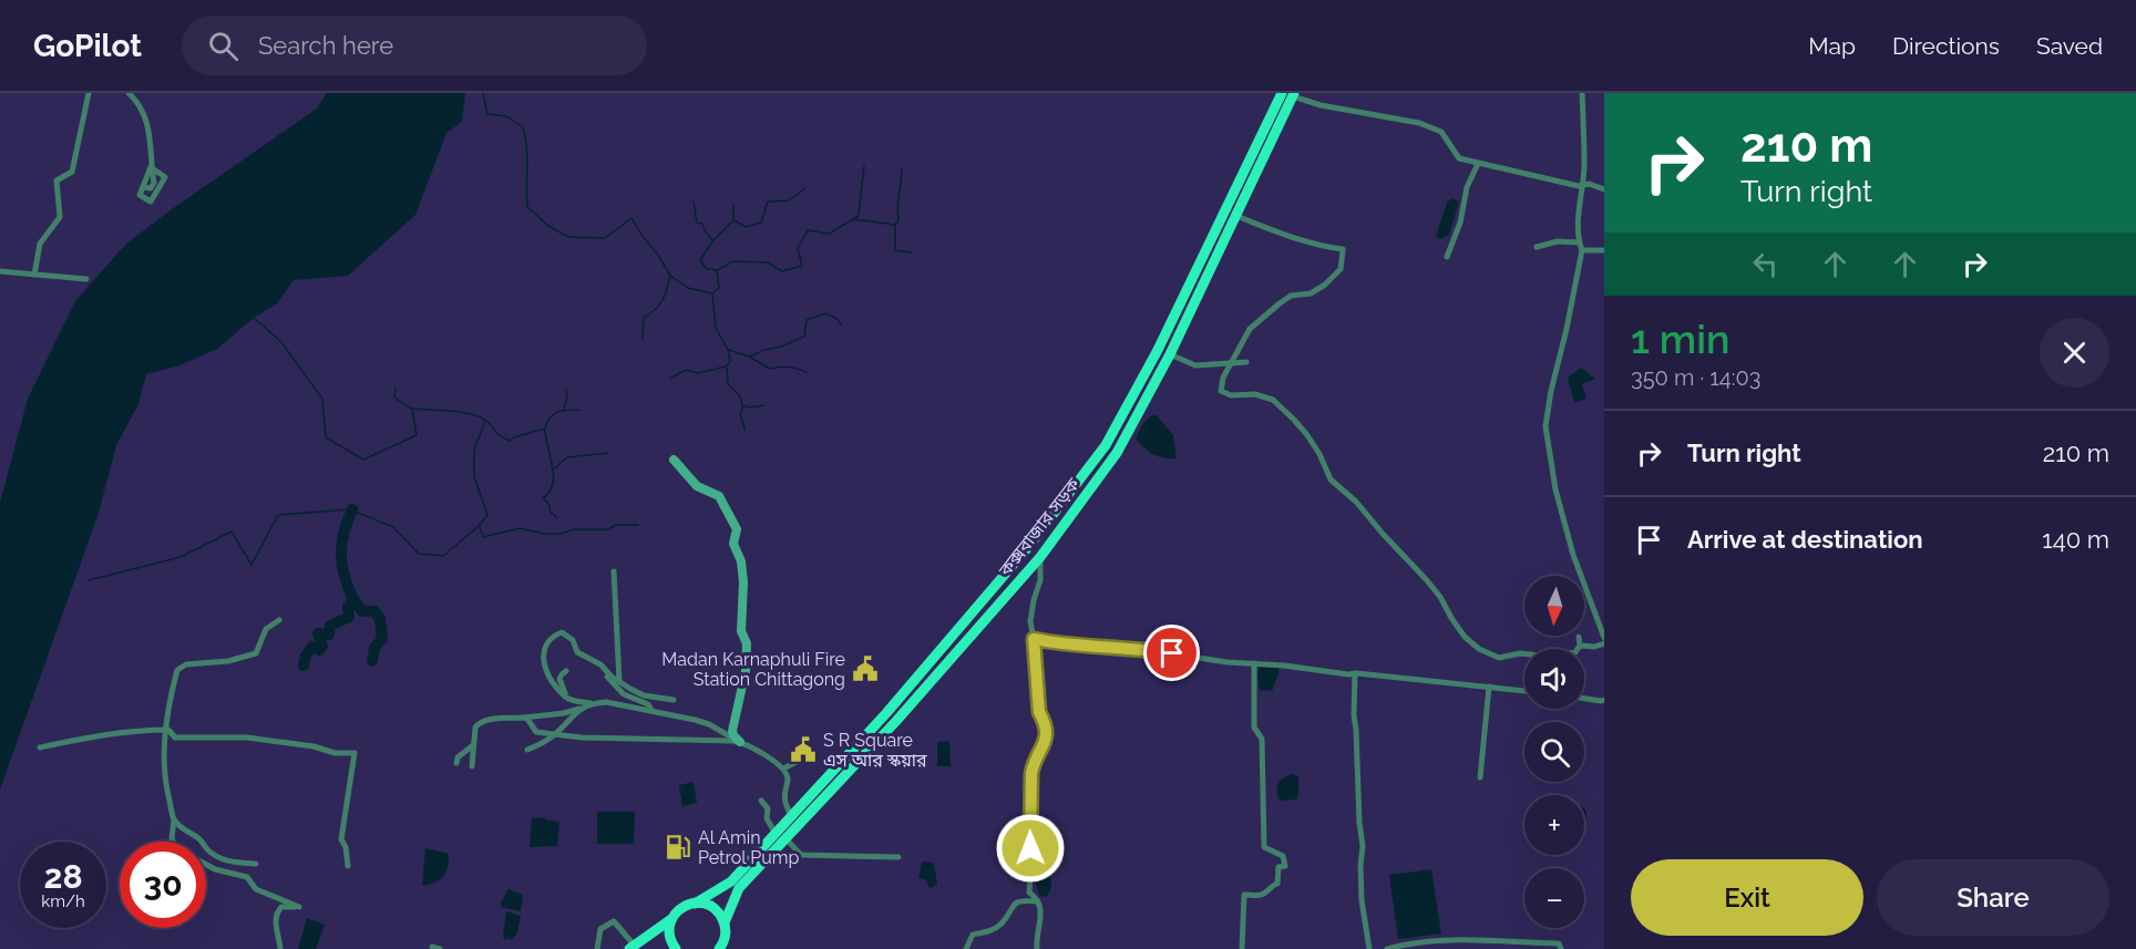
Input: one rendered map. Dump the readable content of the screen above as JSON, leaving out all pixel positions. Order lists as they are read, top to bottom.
{
  "streets": {
    "highway": ["কক্সবাজার সড়ক"]
  },
  "places": {
    "public building": ["Madan Karnaphuli Fire Station Chittagong", "S R Square এস আর স্কয়ার"],
    "fuel station": ["Al Amin Petrol Pump"]
  },
  "north": "bottom",
  "page": {
    "header": "GoPilot",
    "search": "Search here",
    "nav": ["Map", "Directions", "Saved"],
    "turn": ["210 m", "Turn right"],
    "heading": ["1 min", "350 m · 14:03"],
    "list": [
      {
        "name": "Turn right",
        "value": "210 m"
      },
      {
        "name": "Arrive at destination",
        "value": "140 m"
      }
    ],
    "map_buttons": ["+", "−"],
    "speed": "28 km/h",
    "limit": "30",
    "buttons": ["Exit", "Share"]
  }
}
